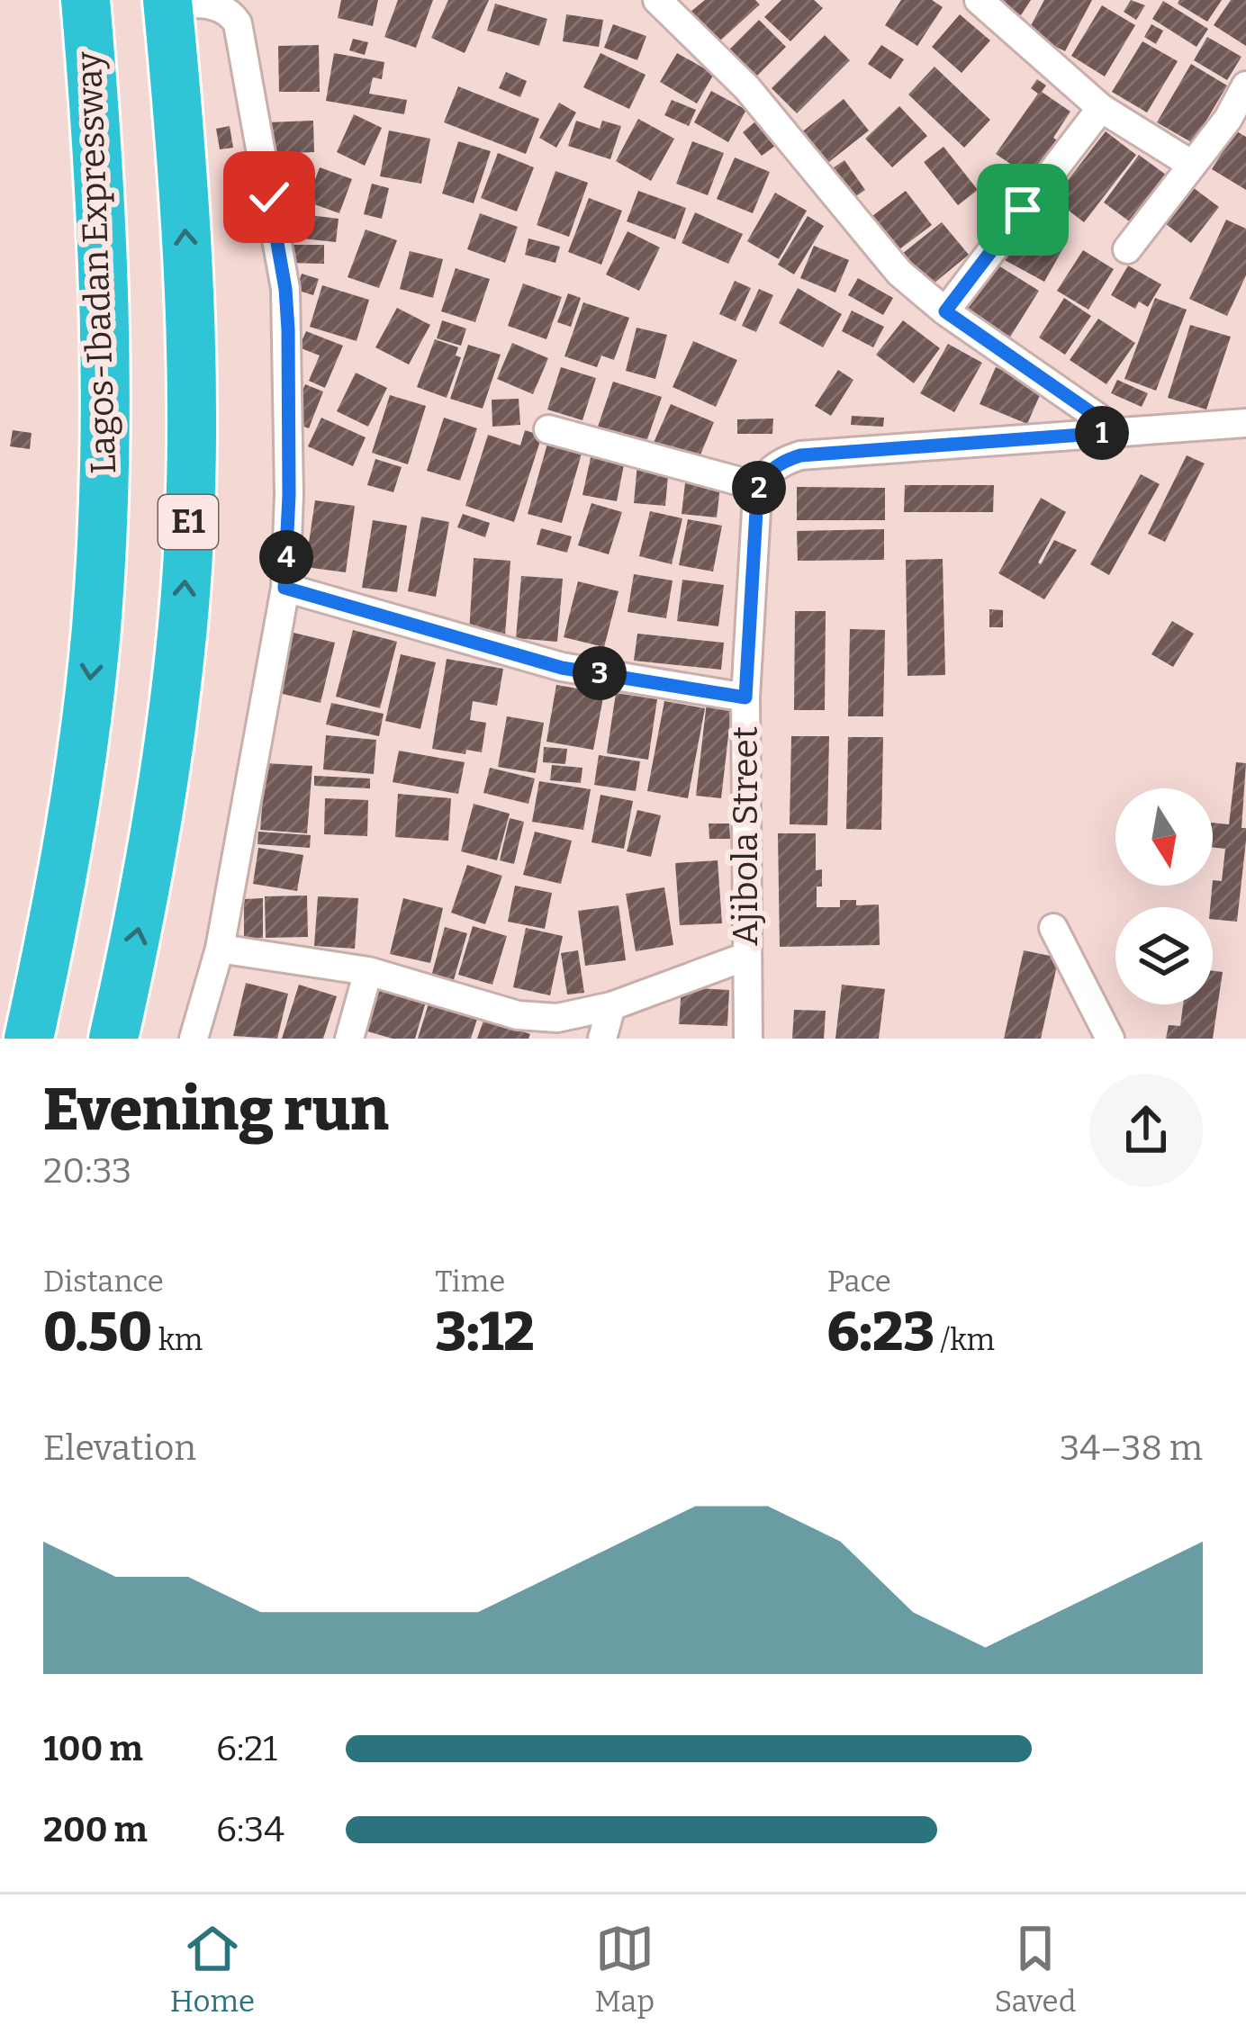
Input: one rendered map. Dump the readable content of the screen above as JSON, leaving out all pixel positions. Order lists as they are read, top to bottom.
{
  "streets": {
    "highway": ["Lagos-Ibadan Expressway", "E1"],
    "street": ["Ajibola Street"]
  },
  "north": "bottom",
  "page": {
    "pins": [
      "1",
      "2",
      "4",
      "3"
    ],
    "heading": ["Evening run", "20:33"],
    "stats": [
      ["Distance", "0.50 km"],
      ["Time", "3:12"],
      ["Pace", "6:23 /km"]
    ],
    "chart": ["Elevation", "34–38 m"],
    "list": [
      {
        "name": "100 m",
        "note": "6:21"
      },
      {
        "name": "200 m",
        "note": "6:34"
      }
    ],
    "tabs": ["Home", "Map", "Saved"]
  }
}
